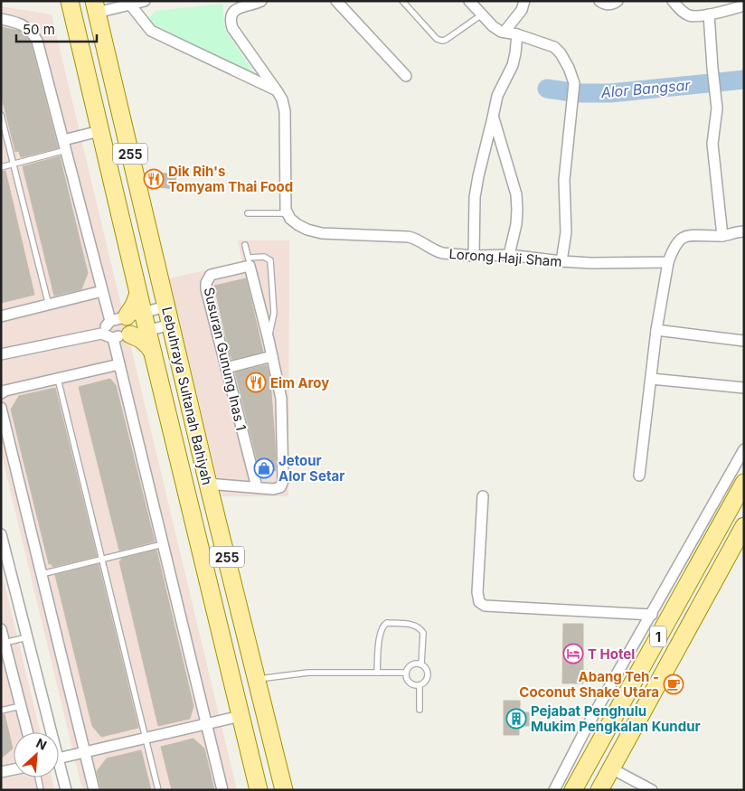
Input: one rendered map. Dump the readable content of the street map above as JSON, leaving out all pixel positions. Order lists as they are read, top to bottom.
{
  "streets": {
    "main road": ["255", "Lebuhraya Sultanah Bahiyah", "1"],
    "street": ["Lorong Haji Sham", "Susuran Gunung Inas 1"]
  },
  "water": ["Alor Bangsar"],
  "places": {
    "restaurant": ["Dik Rih's Tomyam Thai Food", "Eim Aroy"],
    "shop": ["Jetour Alor Setar"],
    "hotel": ["T Hotel"],
    "cafe": ["Abang Teh - Coconut Shake Utara"],
    "building": ["Pejabat Penghulu Mukim Pengkalan Kundur"]
  },
  "scale_bar": "50 m",
  "north": "top right"
}
